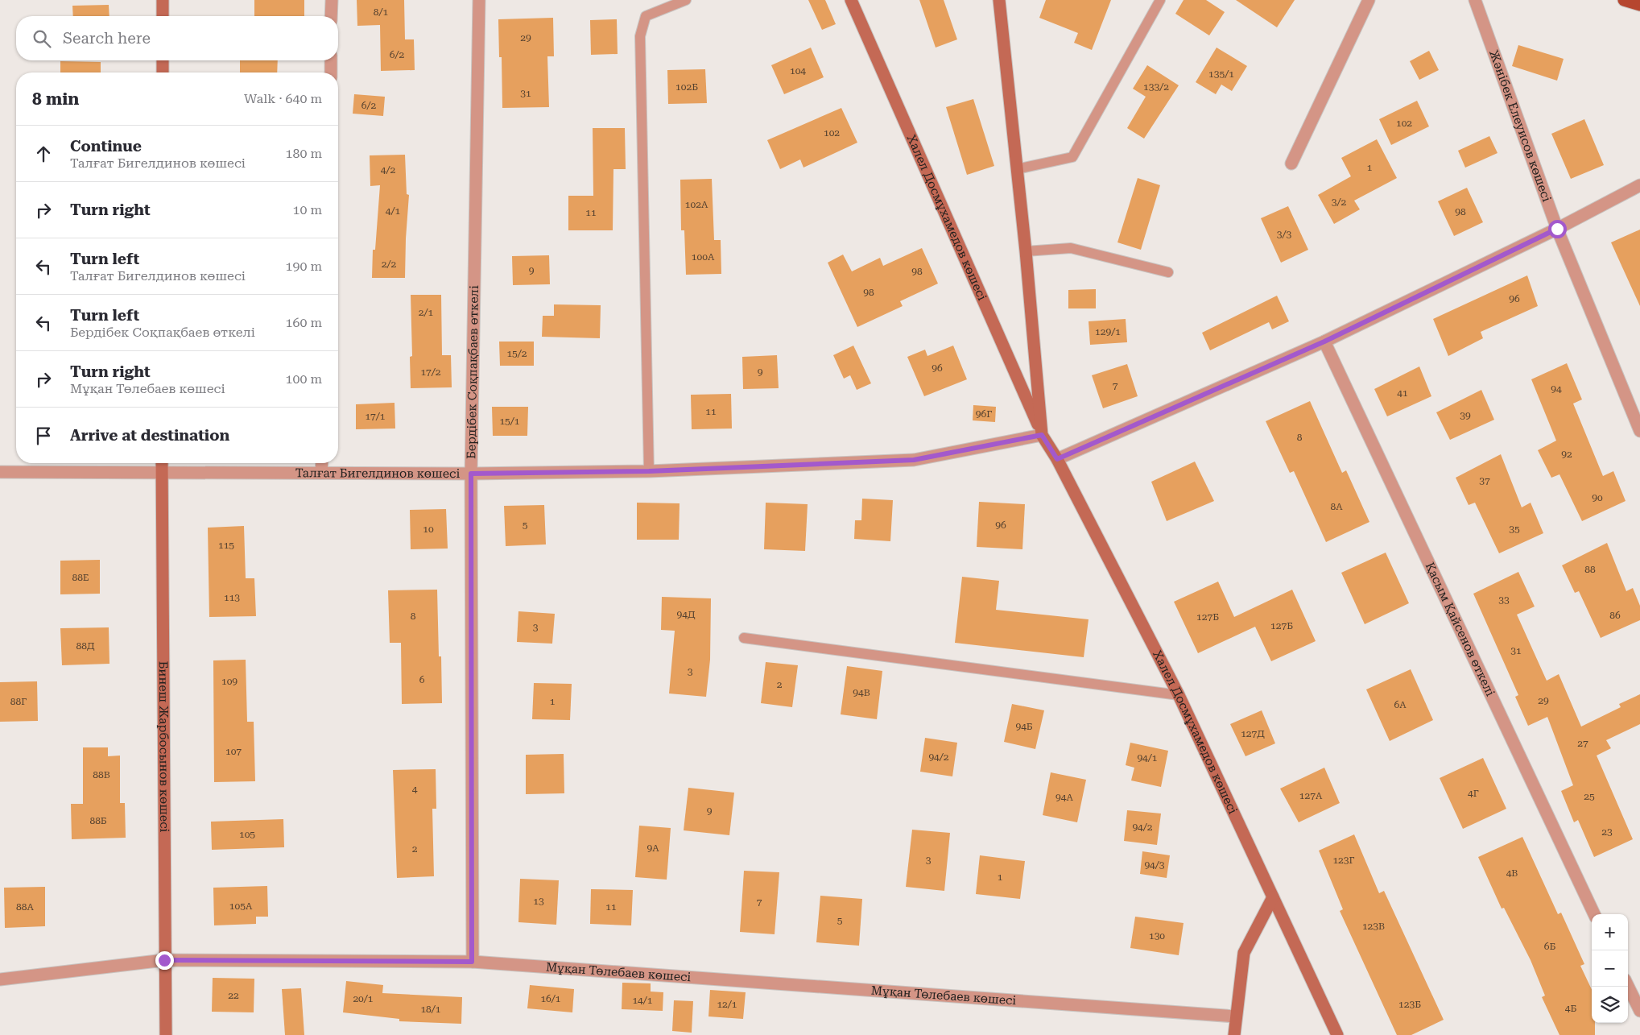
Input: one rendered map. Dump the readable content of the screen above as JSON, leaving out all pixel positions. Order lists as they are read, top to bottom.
{
  "streets": {
    "street": [
      "Жәнібек Елеуисов көшесі",
      "Халел Досмұхамедов көшесі",
      "Бердібек Соқпақбаев өткелі",
      "Талғат Бигелдинов көшесі",
      "Қасым Қайсенов өткелі",
      "Бинеш Жарбосынов көшесі",
      "Мұқан Төлебаев көшесі"
    ]
  },
  "crossings": [
    ["Халел Досмұхамедов көшесі", "Талғат Бигелдинов көшесі"],
    ["Бердібек Соқпақбаев өткелі", "Талғат Бигелдинов көшесі"],
    ["Бердібек Соқпақбаев өткелі", "Мұқан Төлебаев көшесі"],
    ["Талғат Бигелдинов көшесі", "Бинеш Жарбосынов көшесі"],
    ["Бинеш Жарбосынов көшесі", "Мұқан Төлебаев көшесі"]
  ],
  "house_numbers": [
    "8/1",
    "29",
    "6/2",
    "104",
    "135/1",
    "102Б",
    "133/2",
    "31",
    "6/2",
    "102",
    "102",
    "1",
    "4/2",
    "3/2",
    "102А",
    "4/1",
    "98",
    "11",
    "3/3",
    "100А",
    "2/2",
    "9",
    "98",
    "98",
    "96",
    "2/1",
    "129/1",
    "15/2",
    "96",
    "17/2",
    "9",
    "7",
    "94",
    "41",
    "11",
    "96Г",
    "39",
    "17/1",
    "15/1",
    "8",
    "92",
    "37",
    "90",
    "8А",
    "5",
    "96",
    "10",
    "35",
    "115",
    "88",
    "88Е",
    "113",
    "33",
    "94Д",
    "86",
    "8",
    "127Б",
    "127Б",
    "3",
    "88Д",
    "31",
    "3",
    "6",
    "109",
    "2",
    "94В",
    "29",
    "88Г",
    "1",
    "6А",
    "94Б",
    "127Д",
    "27",
    "107",
    "94/2",
    "94/1",
    "88В",
    "4",
    "4Г",
    "127А",
    "25",
    "94А",
    "9",
    "88Б",
    "94/2",
    "23",
    "105",
    "9А",
    "2",
    "3",
    "123Г",
    "94/3",
    "4В",
    "1",
    "13",
    "7",
    "105А",
    "88А",
    "11",
    "5",
    "123В",
    "130",
    "6Б",
    "22",
    "20/1",
    "16/1",
    "14/1",
    "12/1",
    "123Б",
    "4Б",
    "18/1"
  ],
  "page": {
    "search": "Search here",
    "heading": ["8 min", "Walk · 640 m"],
    "list": [
      ["Continue", "Талғат Бигелдинов көшесі", "180 m"],
      ["Turn right", "10 m"],
      ["Turn left", "Талғат Бигелдинов көшесі", "190 m"],
      ["Turn left", "Бердібек Соқпақбаев өткелі", "160 m"],
      ["Turn right", "Мұқан Төлебаев көшесі", "100 m"],
      "Arrive at destination"
    ],
    "map_buttons": ["+", "−"]
  }
}
